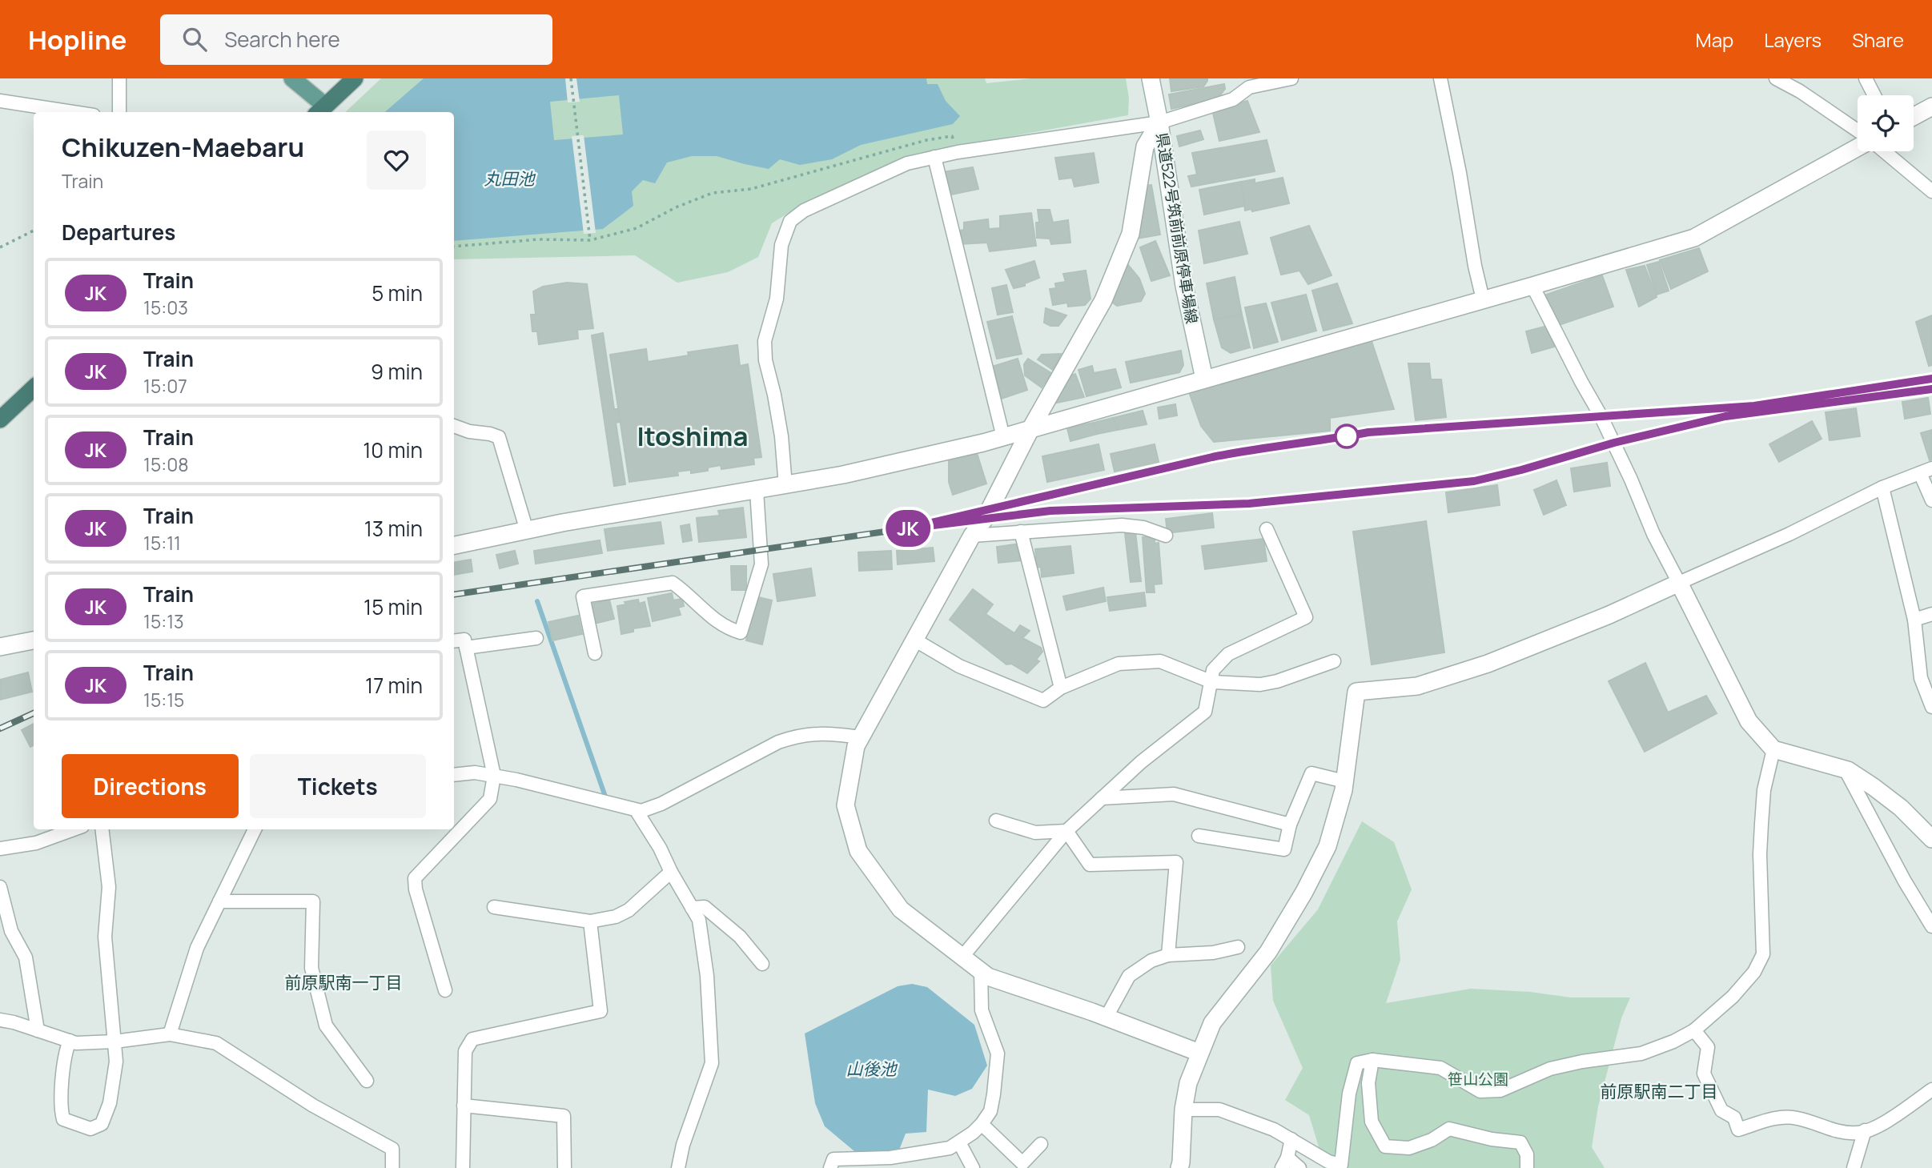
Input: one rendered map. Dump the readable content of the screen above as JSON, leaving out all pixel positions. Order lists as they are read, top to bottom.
{
  "streets": {
    "street": ["県道522号筑前前原停車場線"]
  },
  "districts": ["Itoshima", "前原駅南一丁目", "前原駅南二丁目"],
  "water": ["丸田池", "山後池"],
  "parks": ["笹山公園"],
  "page": {
    "header": "Hopline",
    "search": "Search here",
    "nav": ["Map", "Layers", "Share"],
    "on_map": "JK",
    "heading": [
      ["Chikuzen-Maebaru", "Train"],
      "Departures"
    ],
    "list": [
      {
        "mark": "JK",
        "name": "Train",
        "note": "15:03",
        "value": "5 min"
      },
      {
        "mark": "JK",
        "name": "Train",
        "note": "15:07",
        "value": "9 min"
      },
      {
        "mark": "JK",
        "name": "Train",
        "note": "15:08",
        "value": "10 min"
      },
      {
        "mark": "JK",
        "name": "Train",
        "note": "15:11",
        "value": "13 min"
      },
      {
        "mark": "JK",
        "name": "Train",
        "note": "15:13",
        "value": "15 min"
      },
      {
        "mark": "JK",
        "name": "Train",
        "note": "15:15",
        "value": "17 min"
      }
    ],
    "buttons": ["Directions", "Tickets"]
  }
}
